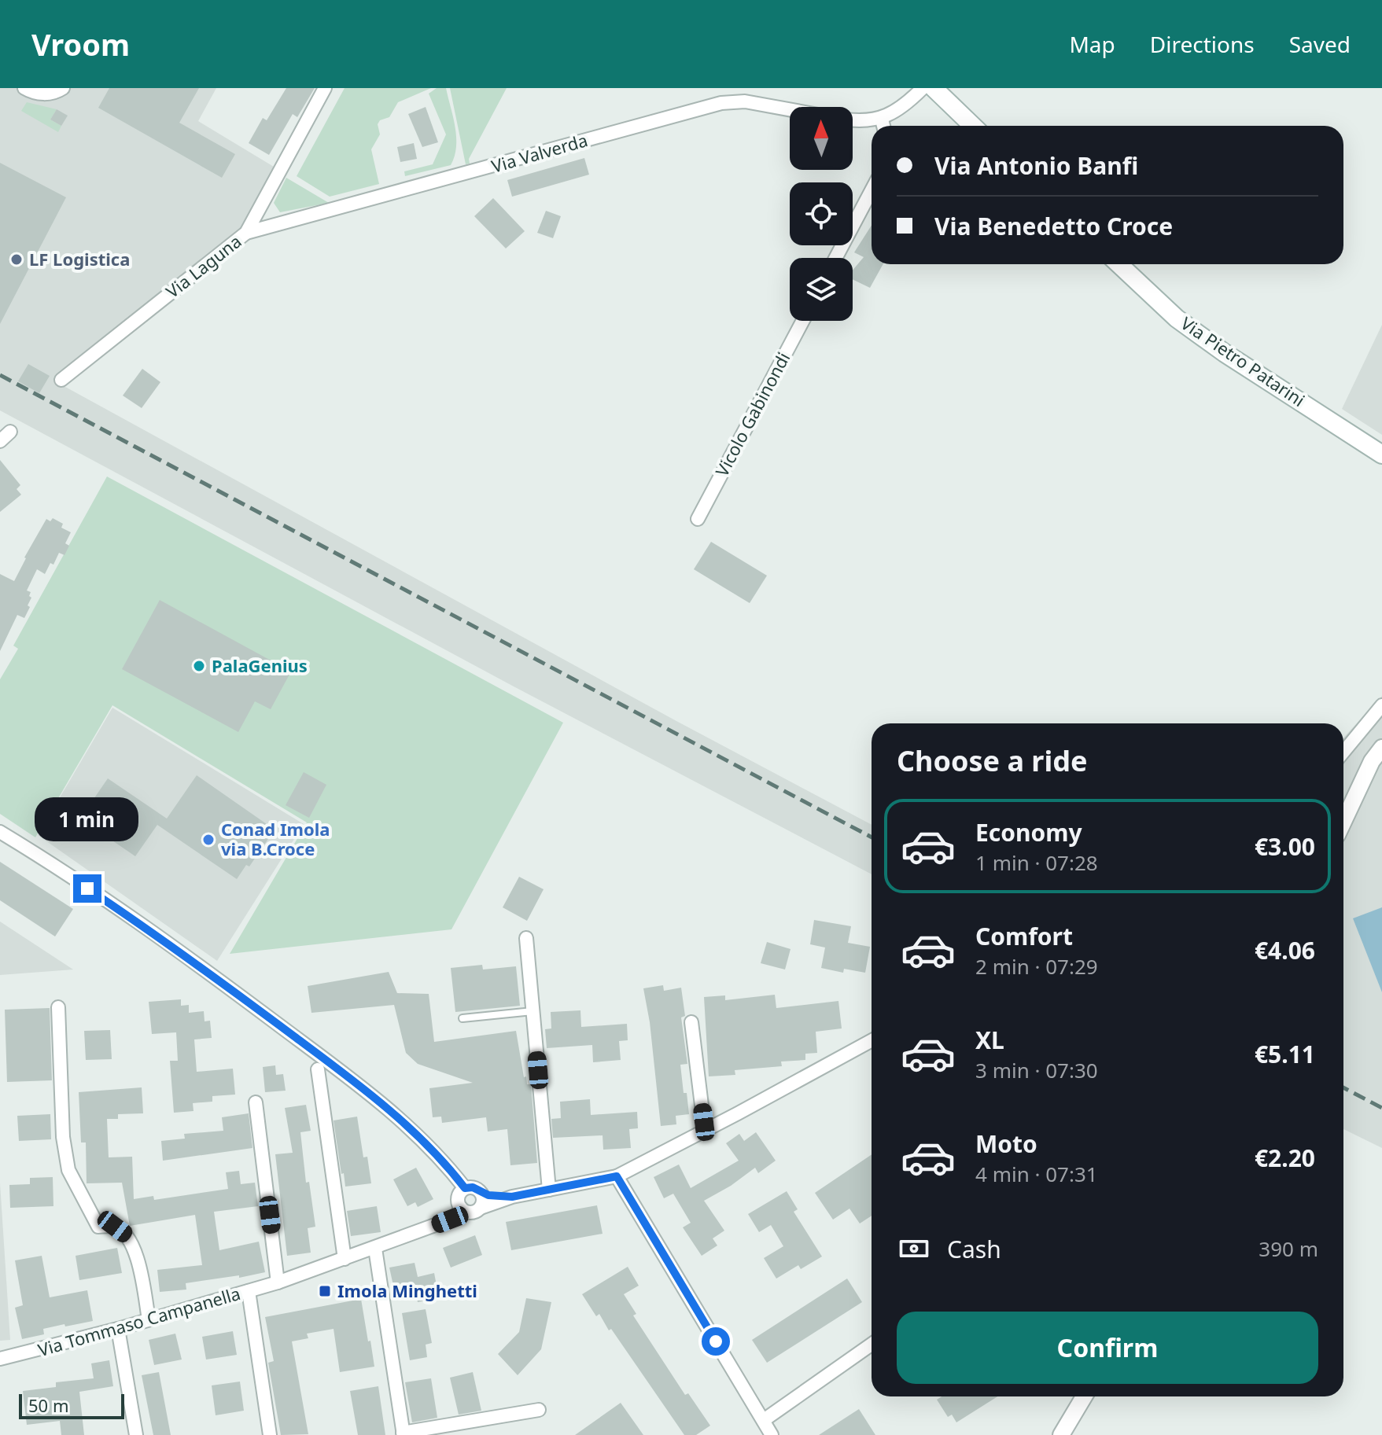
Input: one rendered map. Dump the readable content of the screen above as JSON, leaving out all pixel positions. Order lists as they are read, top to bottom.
{
  "streets": {
    "main road": ["Via Pietro Patarini"],
    "street": [
      "Via Valverda",
      "Via Laguna",
      "Vicolo Gabinondi",
      "Via Tommaso Campanella"
    ]
  },
  "crossings": [
    ["Via Valverda", "Via Laguna"]
  ],
  "places": {
    "other": ["LF Logistica", "PalaGenius", "Conad Imola via B.Croce"],
    "transit": ["Imola Minghetti"]
  },
  "scale_bar": "50 m",
  "north": "top",
  "page": {
    "header": "Vroom",
    "nav": ["Map", "Directions", "Saved"],
    "banner": ["Via Antonio Banfi", "Via Benedetto Croce"],
    "heading": "Choose a ride",
    "bubble": "1 min",
    "list": [
      {
        "name": "Economy",
        "note": "1 min · 07:28",
        "value": "€3.00"
      },
      {
        "name": "Comfort",
        "note": "2 min · 07:29",
        "value": "€4.06"
      },
      {
        "name": "XL",
        "note": "3 min · 07:30",
        "value": "€5.11"
      },
      {
        "name": "Moto",
        "note": "4 min · 07:31",
        "value": "€2.20"
      }
    ],
    "pay": ["Cash", "390 m"],
    "buttons": "Confirm",
    "scale": "50 m"
  }
}
